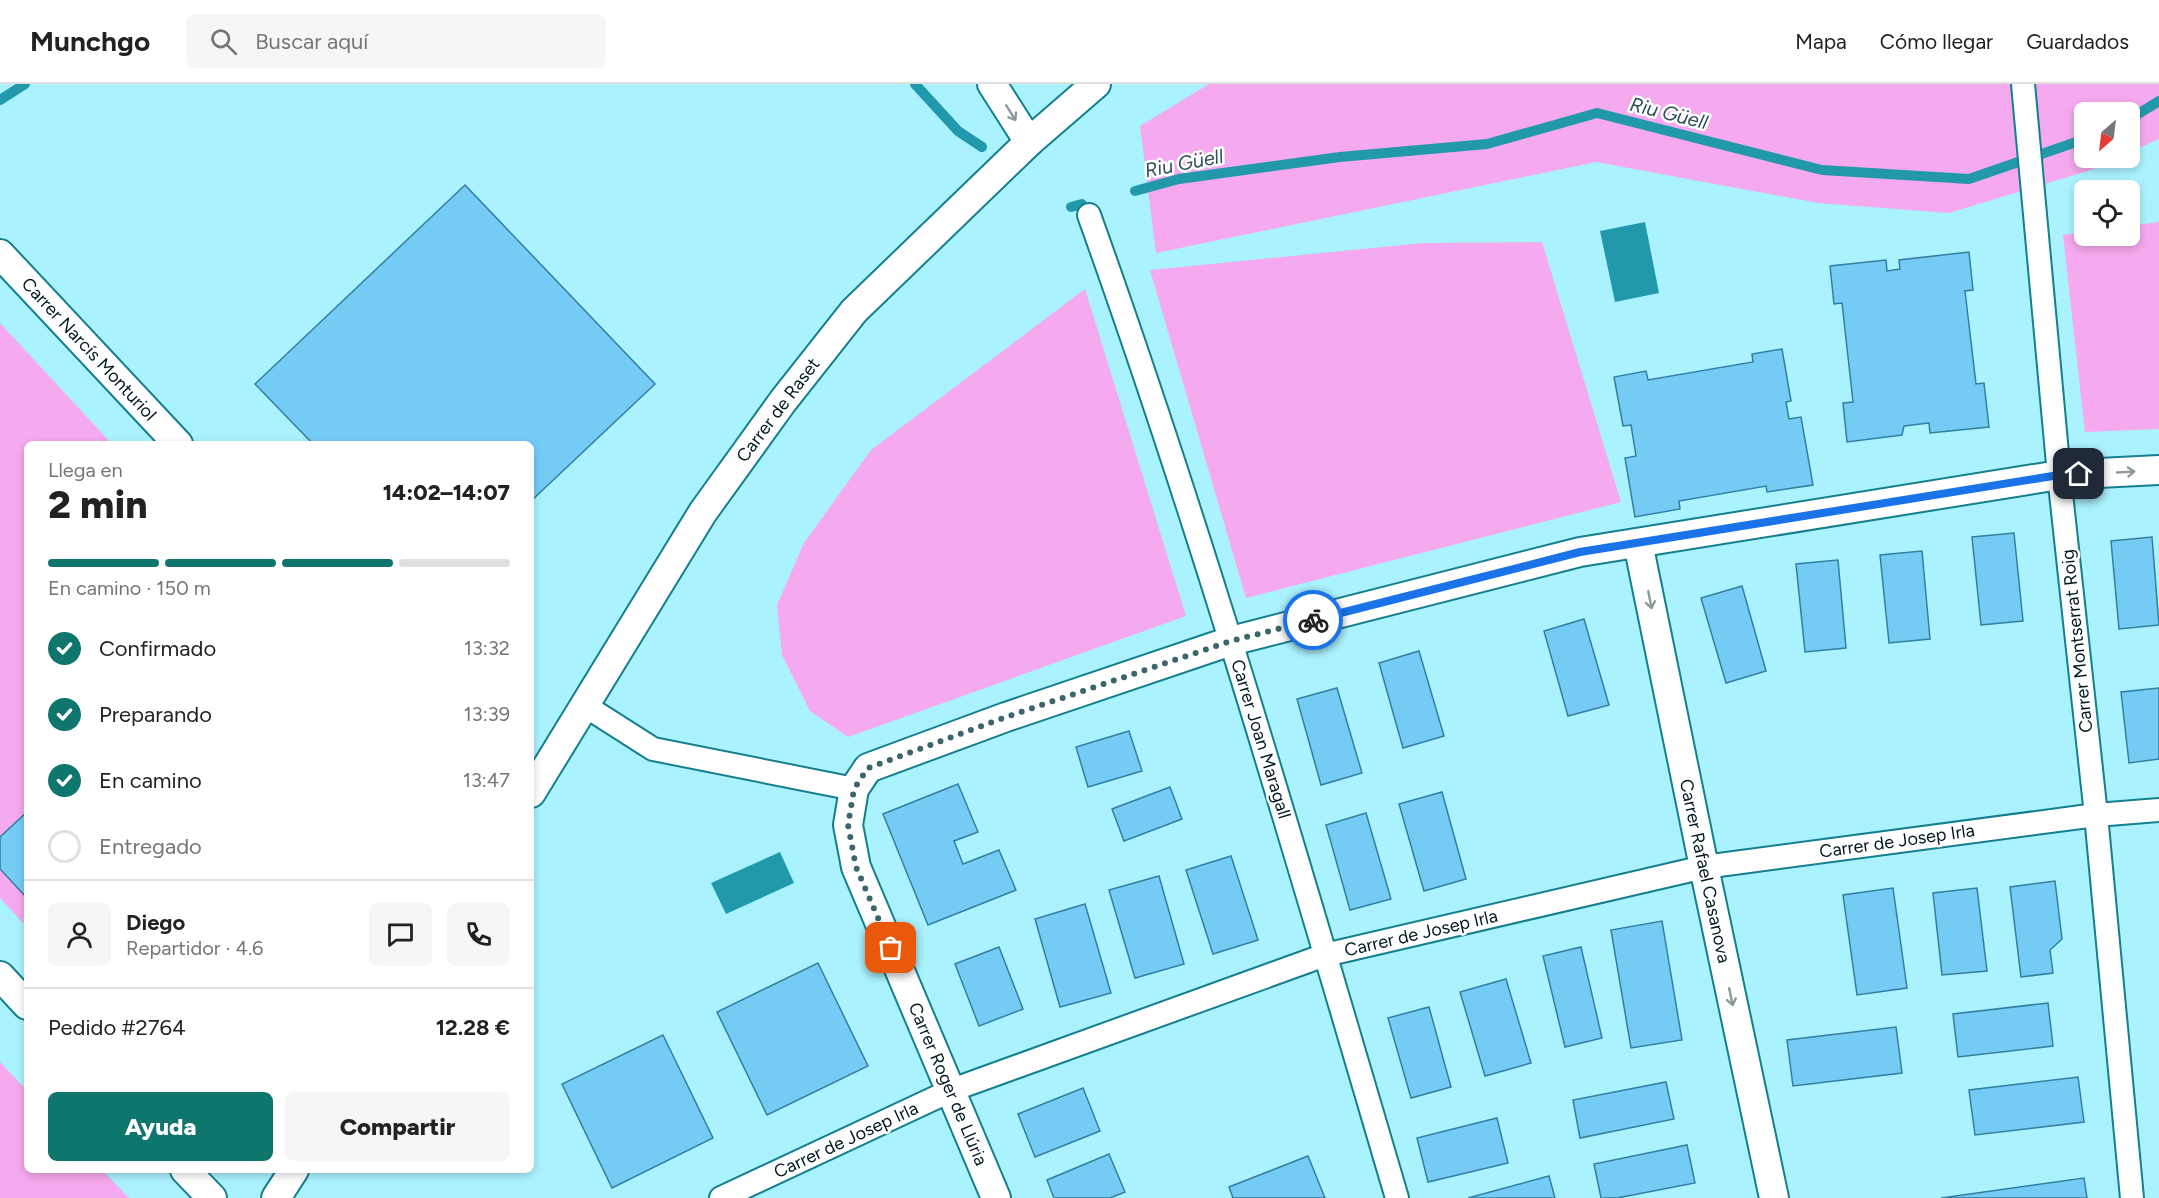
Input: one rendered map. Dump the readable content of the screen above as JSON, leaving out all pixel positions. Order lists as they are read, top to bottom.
{
  "streets": {
    "street": [
      "Carrer Narcís Monturiol",
      "Carrer de Raset",
      "Carrer Montserrat Roig",
      "Carrer Joan Maragall",
      "Carrer de Josep Irla",
      "Carrer Rafael Casanova",
      "Carrer Roger de Llúria"
    ]
  },
  "crossings": [
    ["Carrer Montserrat Roig", "Carrer de Josep Irla"],
    ["Carrer Joan Maragall", "Carrer de Josep Irla"],
    ["Carrer de Josep Irla", "Carrer Rafael Casanova"],
    ["Carrer de Josep Irla", "Carrer Roger de Llúria"]
  ],
  "one_way": ["Carrer Rafael Casanova"],
  "water": ["Riu Güell"],
  "north": "bottom left",
  "page": {
    "header": "Munchgo",
    "search": "Buscar aquí",
    "nav": ["Mapa", "Cómo llegar", "Guardados"],
    "heading": ["2 min", "Llega en", "14:02–14:07"],
    "panel": [
      "Diego",
      "Repartidor · 4.6",
      "Pedido #2764",
      "12.28 €"
    ],
    "bar": "En camino · 150 m",
    "list": [
      ["Confirmado", "13:32"],
      ["Preparando", "13:39"],
      ["En camino", "13:47"],
      "Entregado"
    ],
    "buttons": ["Ayuda", "Compartir"]
  }
}
